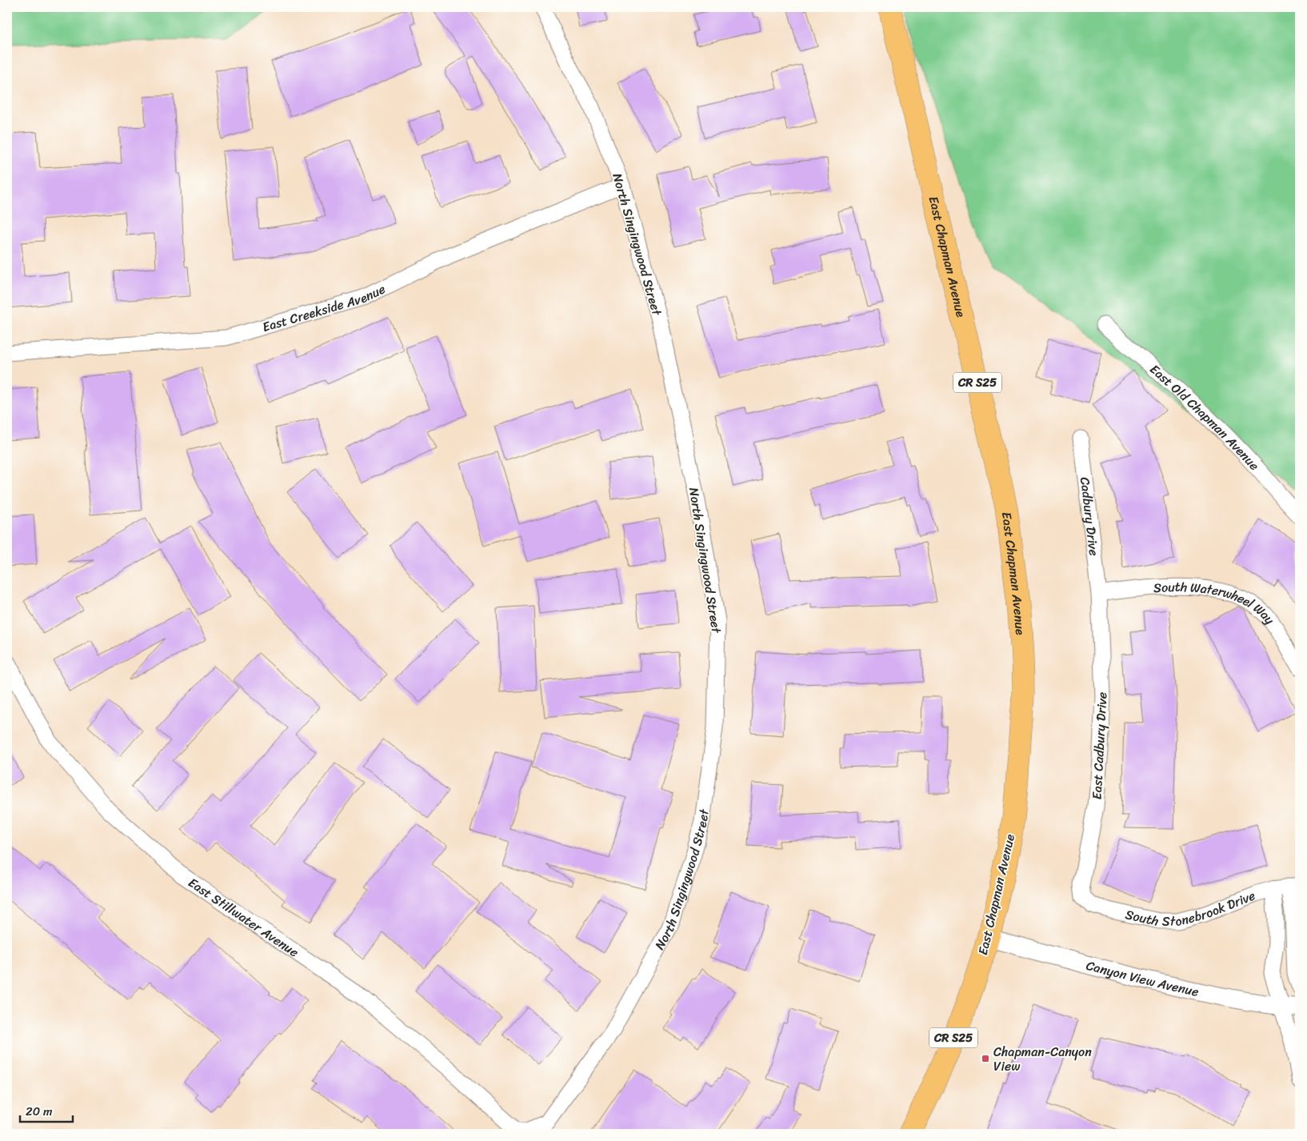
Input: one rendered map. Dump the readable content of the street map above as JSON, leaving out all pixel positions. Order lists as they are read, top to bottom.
{
  "streets": {
    "main road": ["East Chapman Avenue", "CR S25"],
    "street": [
      "North Singingwood Street",
      "East Creekside Avenue",
      "East Old Chapman Avenue",
      "Cadbury Drive",
      "South Waterwheel Way",
      "East Cadbury Drive",
      "South Stonebrook Drive",
      "East Stillwater Avenue",
      "Canyon View Avenue"
    ]
  },
  "crossings": [
    ["North Singingwood Street", "East Creekside Avenue"],
    ["North Singingwood Street", "East Stillwater Avenue"],
    ["East Chapman Avenue", "Canyon View Avenue"],
    ["Cadbury Drive", "South Waterwheel Way"],
    ["Cadbury Drive", "East Cadbury Drive"],
    ["South Waterwheel Way", "East Cadbury Drive"],
    ["East Cadbury Drive", "South Stonebrook Drive"]
  ],
  "places": {
    "transit": ["Chapman-Canyon View"]
  },
  "scale_bar": "20 m"
}
